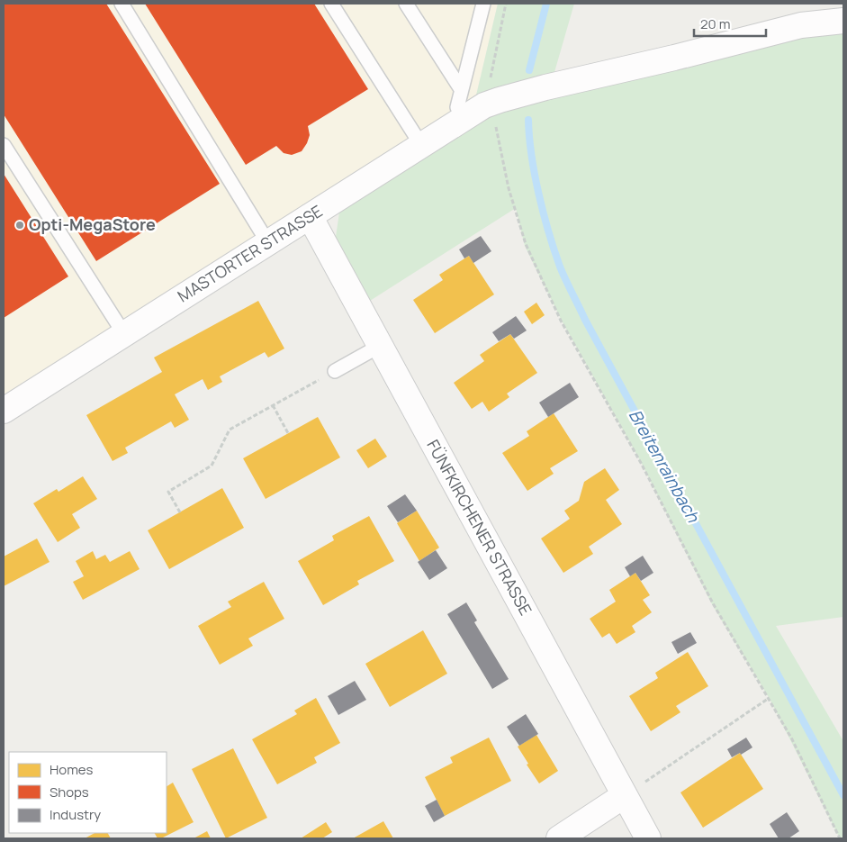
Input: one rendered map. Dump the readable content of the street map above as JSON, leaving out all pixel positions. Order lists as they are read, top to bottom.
{
  "streets": {
    "street": ["MASTORTER STRASSE", "FÜNFKIRCHENER STRASSE"]
  },
  "crossings": [
    ["MASTORTER STRASSE", "FÜNFKIRCHENER STRASSE"]
  ],
  "water": ["Breitenrainbach"],
  "places": ["Opti-MegaStore"],
  "legend": ["Homes", "Shops", "Industry"],
  "scale_bar": "20 m"
}
